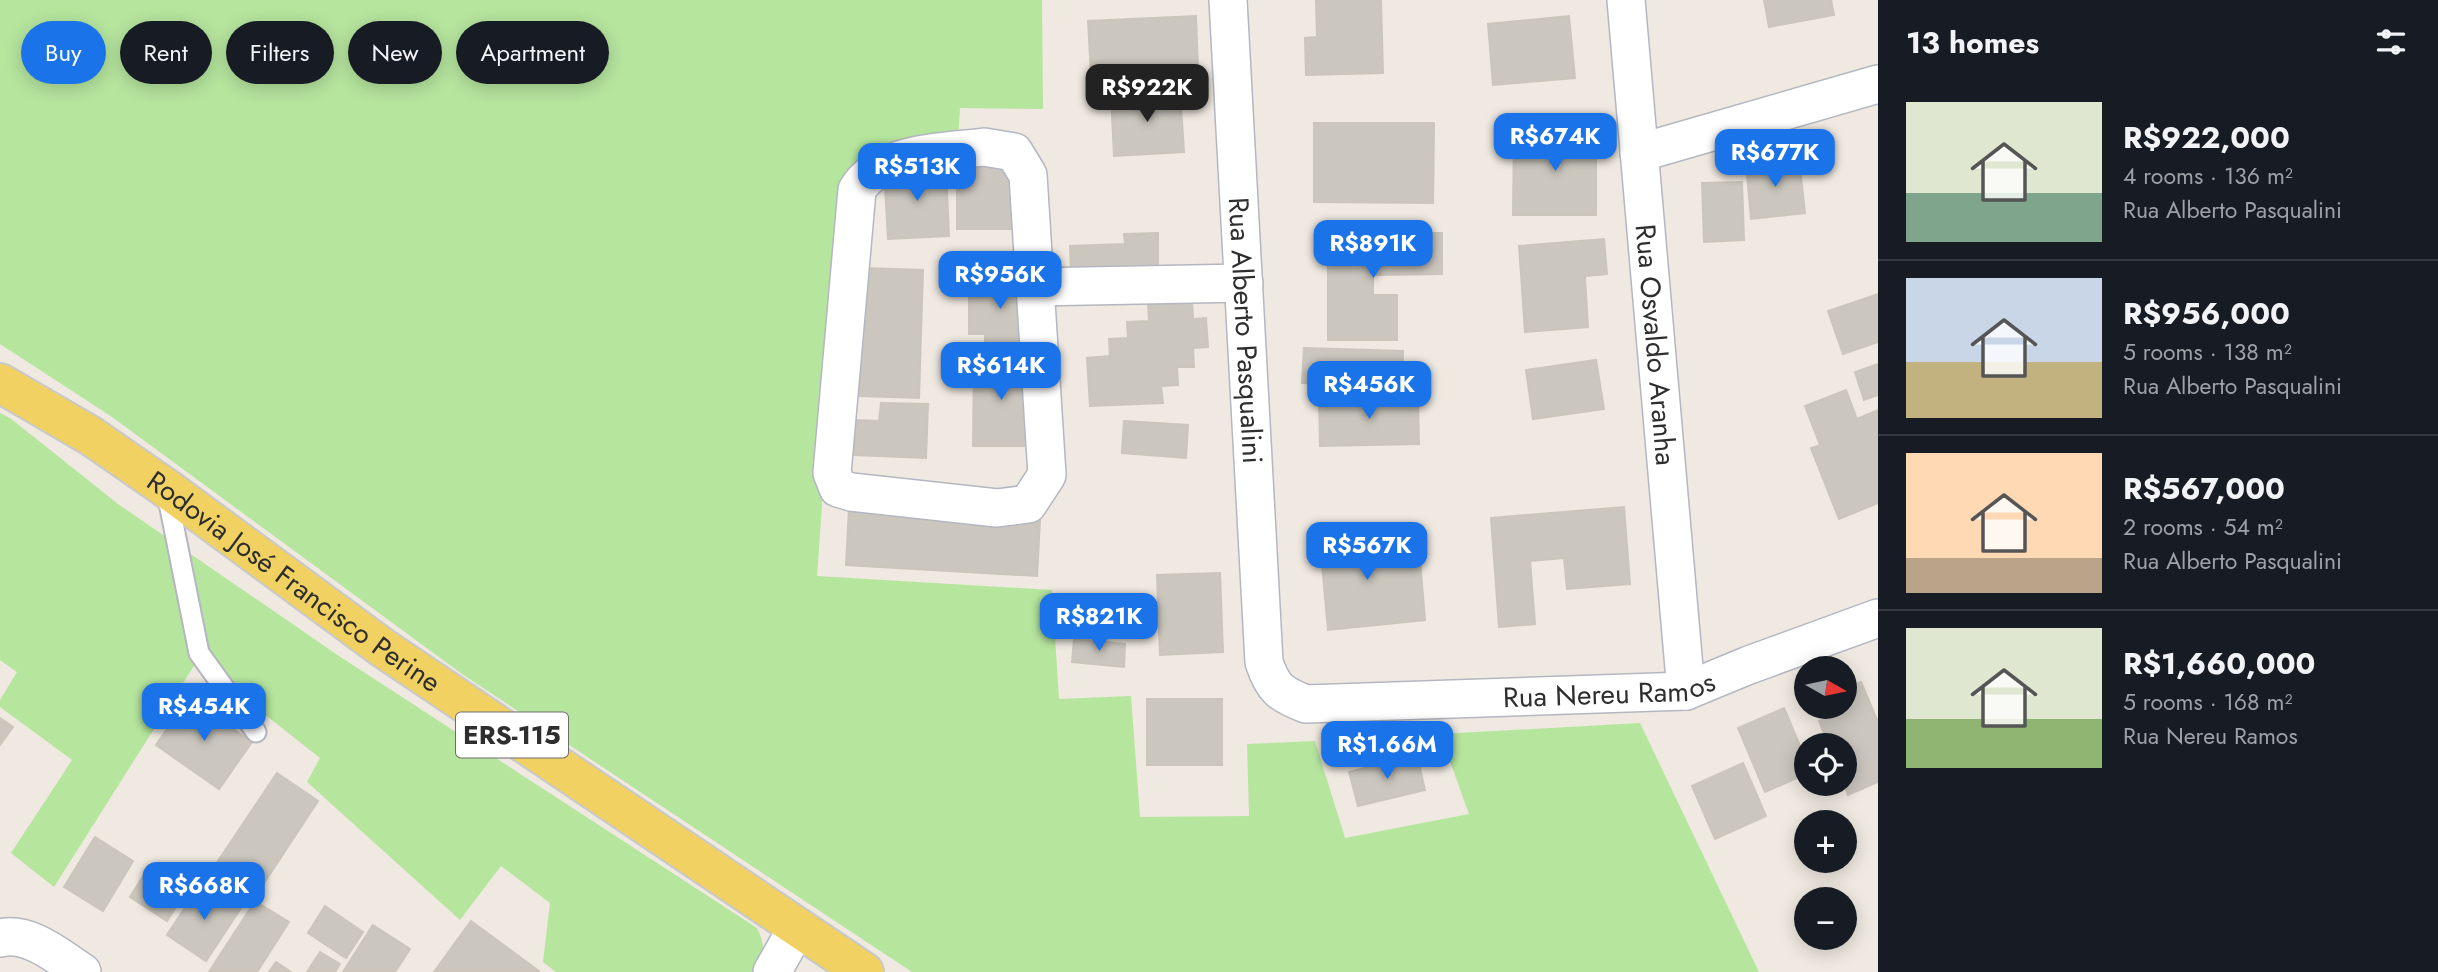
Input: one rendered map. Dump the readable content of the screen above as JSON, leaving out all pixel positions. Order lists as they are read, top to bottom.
{
  "streets": {
    "main road": ["Rodovia José Francisco Perine", "ERS-115"],
    "street": ["Rua Alberto Pasqualini", "Rua Osvaldo Aranha", "Rua Nereu Ramos"]
  },
  "crossings": [
    ["Rua Alberto Pasqualini", "Rua Nereu Ramos"],
    ["Rua Osvaldo Aranha", "Rua Nereu Ramos"]
  ],
  "north": "right",
  "page": {
    "heading": "13 homes",
    "chip": [
      "Buy",
      "Rent",
      "Filters",
      "New",
      "Apartment"
    ],
    "price": [
      "R$922K",
      "R$674K",
      "R$677K",
      "R$513K",
      "R$891K",
      "R$956K",
      "R$614K",
      "R$456K",
      "R$567K",
      "R$821K",
      "R$454K",
      "R$1.66M",
      "R$668K"
    ],
    "list": [
      {
        "name": "R$922,000",
        "note": "4 rooms · 136 m² · Rua Alberto Pasqualini"
      },
      {
        "name": "R$956,000",
        "note": "5 rooms · 138 m² · Rua Alberto Pasqualini"
      },
      {
        "name": "R$567,000",
        "note": "2 rooms · 54 m² · Rua Alberto Pasqualini"
      },
      {
        "name": "R$1,660,000",
        "note": "5 rooms · 168 m² · Rua Nereu Ramos"
      }
    ],
    "map_buttons": ["+", "−"]
  }
}
